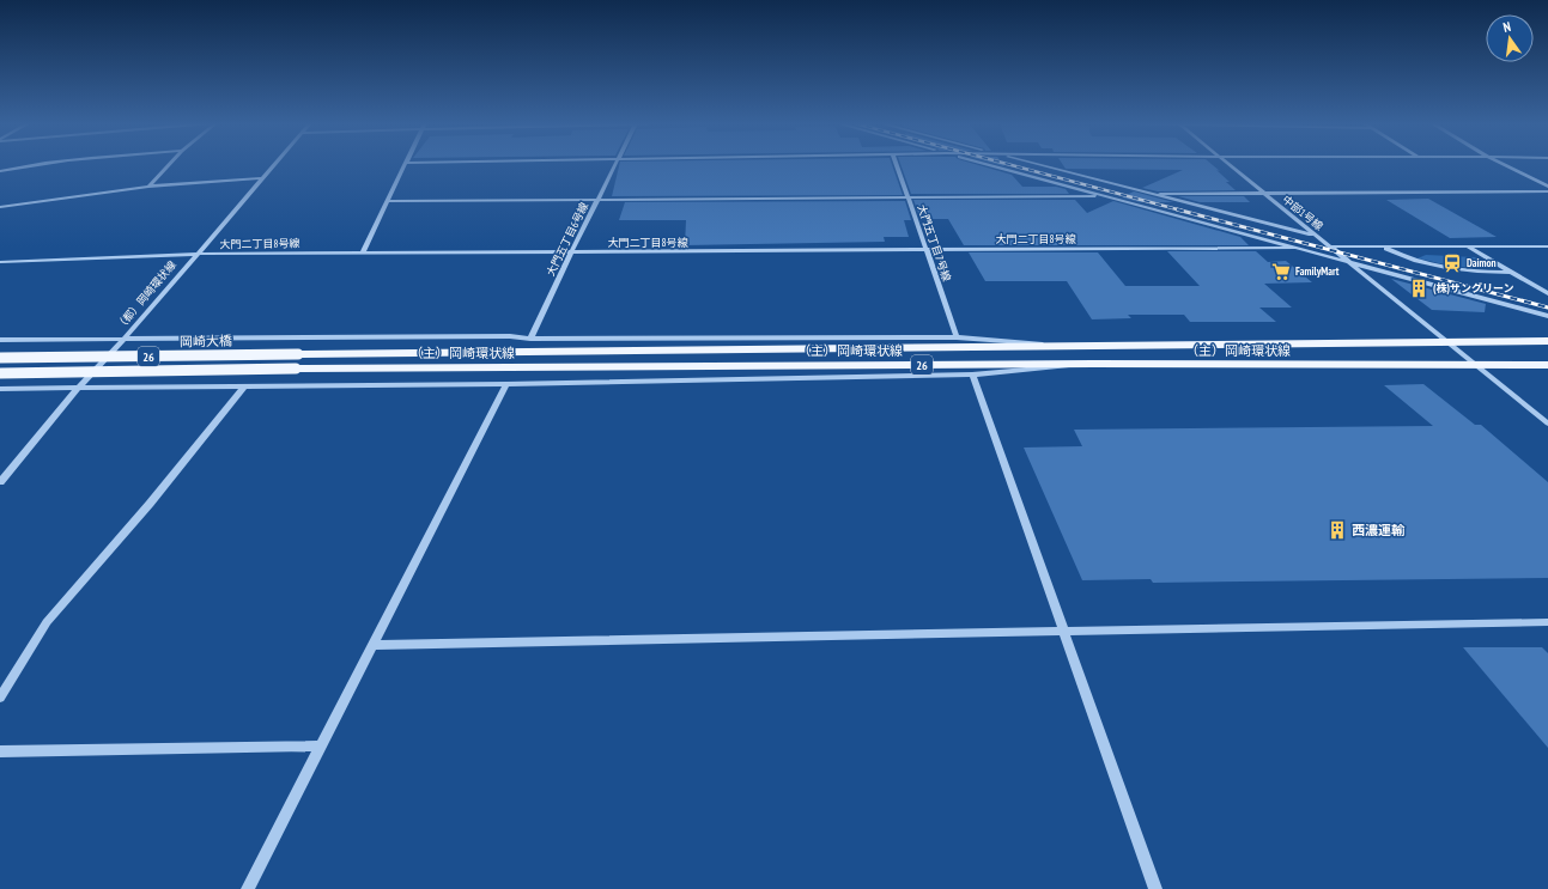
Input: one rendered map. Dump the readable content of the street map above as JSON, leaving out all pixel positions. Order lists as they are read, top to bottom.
{
  "streets": {
    "main road": ["岡崎大橋", "（主）岡崎環状線", "26"],
    "street": [
      "中部1号線",
      "大門五丁目6号線",
      "大門二丁目8号線",
      "大門五丁目7号線",
      "（都）岡崎環状線"
    ]
  },
  "crossings": [
    ["中部1号線", "（主）岡崎環状線"],
    ["大門五丁目6号線", "大門二丁目8号線"],
    ["大門二丁目8号線", "大門五丁目7号線"],
    ["大門二丁目8号線", "（都）岡崎環状線"],
    ["岡崎大橋", "（主）岡崎環状線"]
  ],
  "places": {
    "station": ["Daimon"],
    "supermarket": ["FamilyMart"],
    "building": ["(株)サングリーン", "西濃運輸"]
  },
  "north": "top"
}
